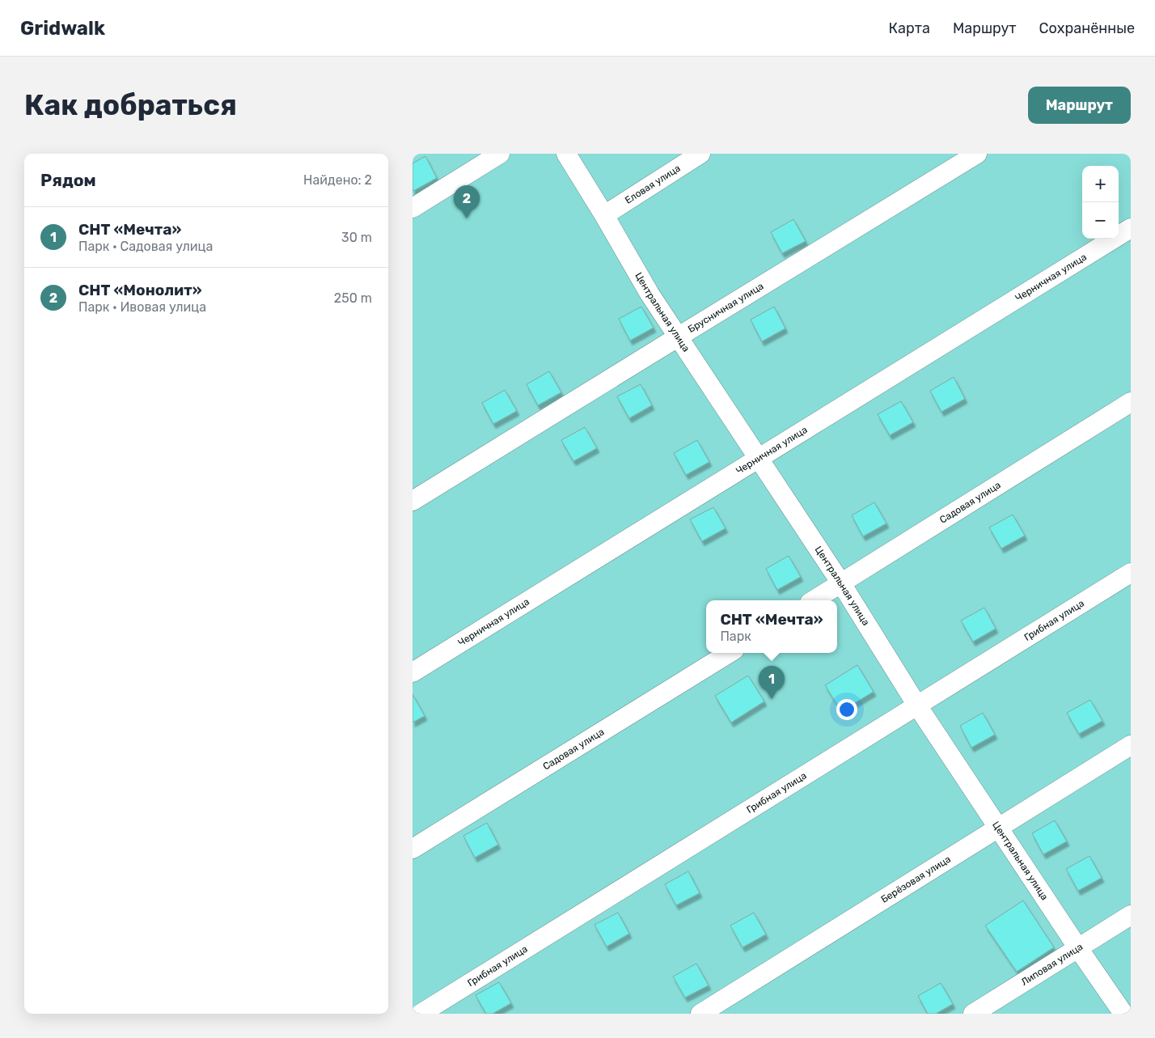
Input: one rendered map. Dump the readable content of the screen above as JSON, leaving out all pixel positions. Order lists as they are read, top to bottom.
{
  "streets": {
    "street": [
      "Еловая улица",
      "Черничная улица",
      "Брусничная улица",
      "Центральная улица",
      "Садовая улица",
      "Грибная улица",
      "Берёзовая улица",
      "Липовая улица"
    ]
  },
  "crossings": [
    ["Еловая улица", "Центральная улица"],
    ["Черничная улица", "Центральная улица"],
    ["Брусничная улица", "Центральная улица"],
    ["Центральная улица", "Садовая улица"],
    ["Центральная улица", "Грибная улица"],
    ["Центральная улица", "Берёзовая улица"],
    ["Центральная улица", "Липовая улица"]
  ],
  "page": {
    "header": "Gridwalk",
    "nav": ["Карта", "Маршрут", "Сохранённые"],
    "buttons": "Маршрут",
    "title": "Как добраться",
    "heading": ["Рядом", "Найдено: 2"],
    "map_buttons": ["+", "−"],
    "pins": ["2", "1"],
    "list": [
      {
        "mark": "1",
        "name": "СНТ «Мечта»",
        "note": "Парк · Садовая улица",
        "value": "30 m"
      },
      {
        "mark": "2",
        "name": "СНТ «Монолит»",
        "note": "Парк · Ивовая улица",
        "value": "250 m"
      }
    ],
    "popup": ["СНТ «Мечта»", "Парк"]
  }
}
